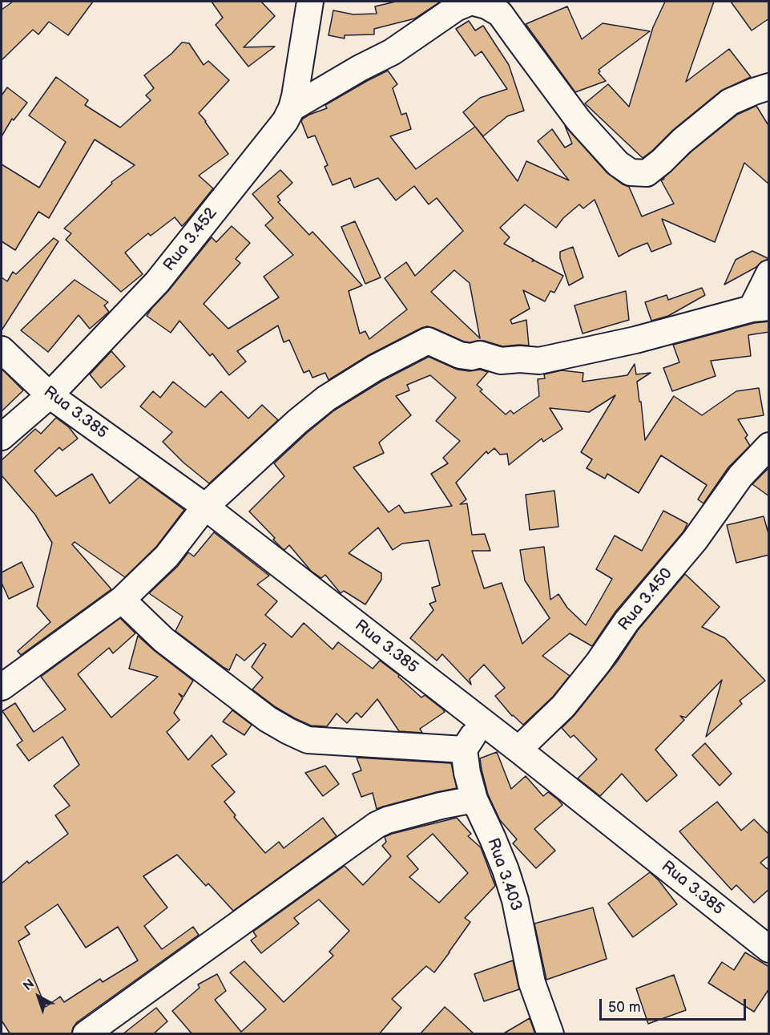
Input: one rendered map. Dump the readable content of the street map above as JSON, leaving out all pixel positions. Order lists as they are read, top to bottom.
{
  "streets": {
    "street": [
      "Rua 3.452",
      "Rua 3.385",
      "Rua 3.450",
      "Rua 3.403"
    ]
  },
  "crossings": [
    ["Rua 3.452", "Rua 3.385"],
    ["Rua 3.385", "Rua 3.450"]
  ],
  "scale_bar": "50 m",
  "north": "top left"
}
